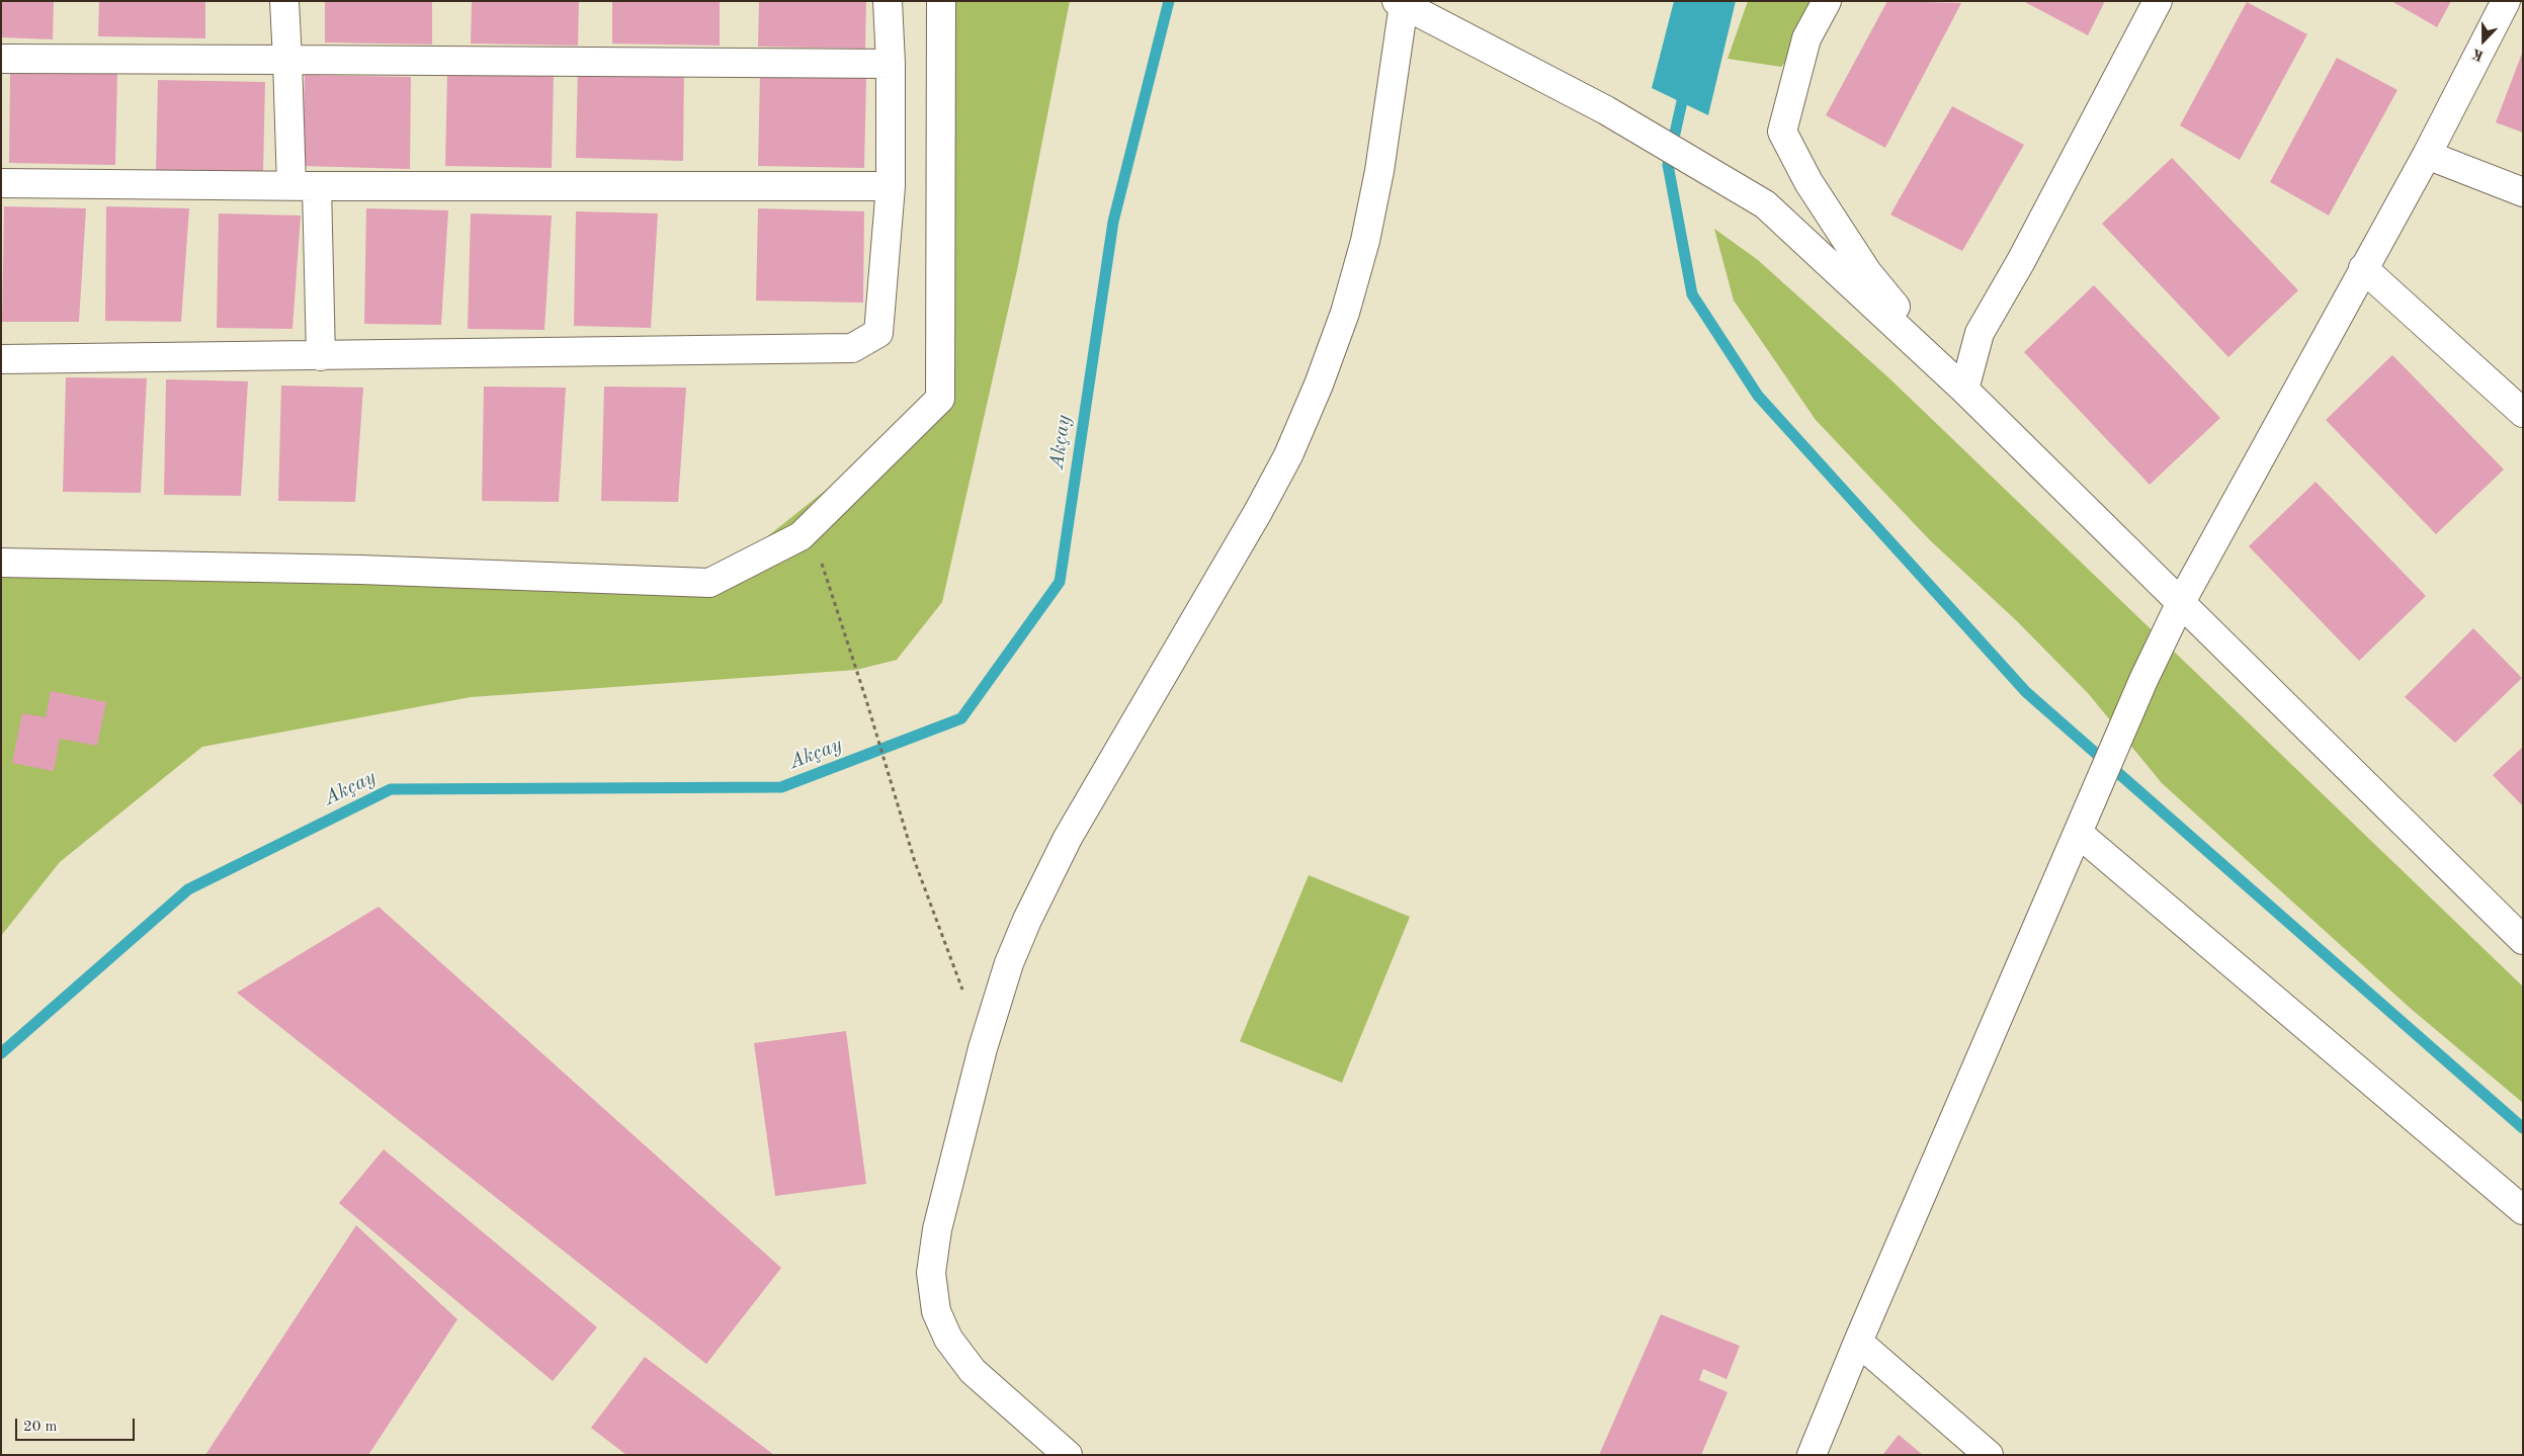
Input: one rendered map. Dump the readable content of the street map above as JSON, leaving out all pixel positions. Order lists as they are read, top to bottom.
{
  "water": ["Akçay"],
  "scale_bar": "20 m",
  "north": "bottom"
}
